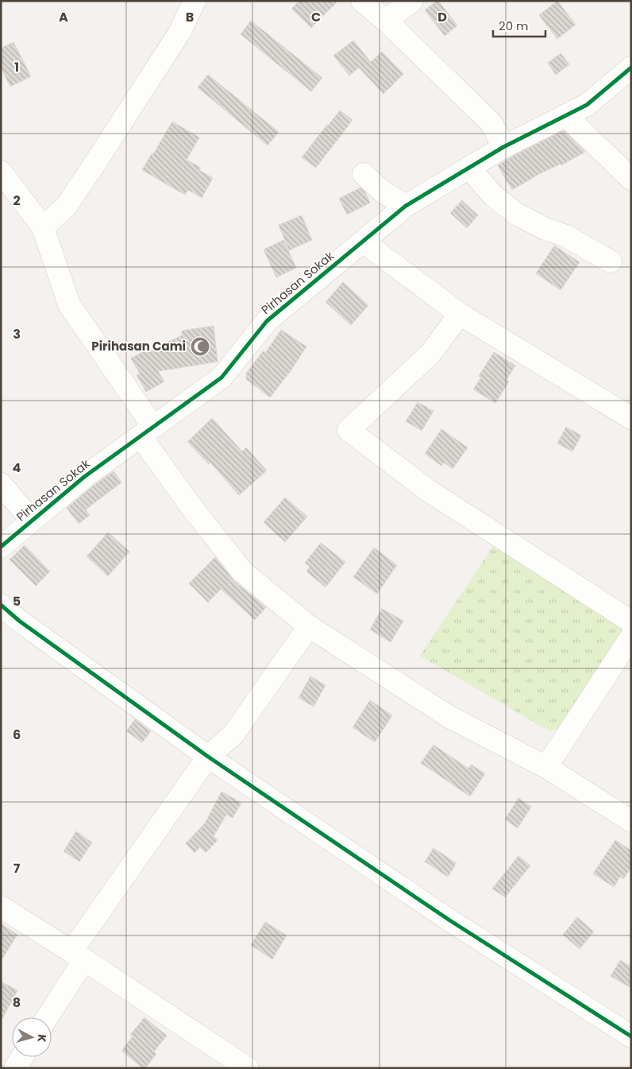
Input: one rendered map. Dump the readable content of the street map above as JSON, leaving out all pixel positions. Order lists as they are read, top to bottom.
{
  "streets": {
    "street": ["Pirhasan Sokak"]
  },
  "places": {
    "mosque": ["Pirihasan Cami"]
  },
  "scale_bar": "20 m",
  "north": "right",
  "grid": {
    "columns": [
      "A",
      "B",
      "C",
      "D"
    ],
    "rows": [
      "1",
      "2",
      "3",
      "4",
      "5",
      "6",
      "7",
      "8"
    ]
  }
}
